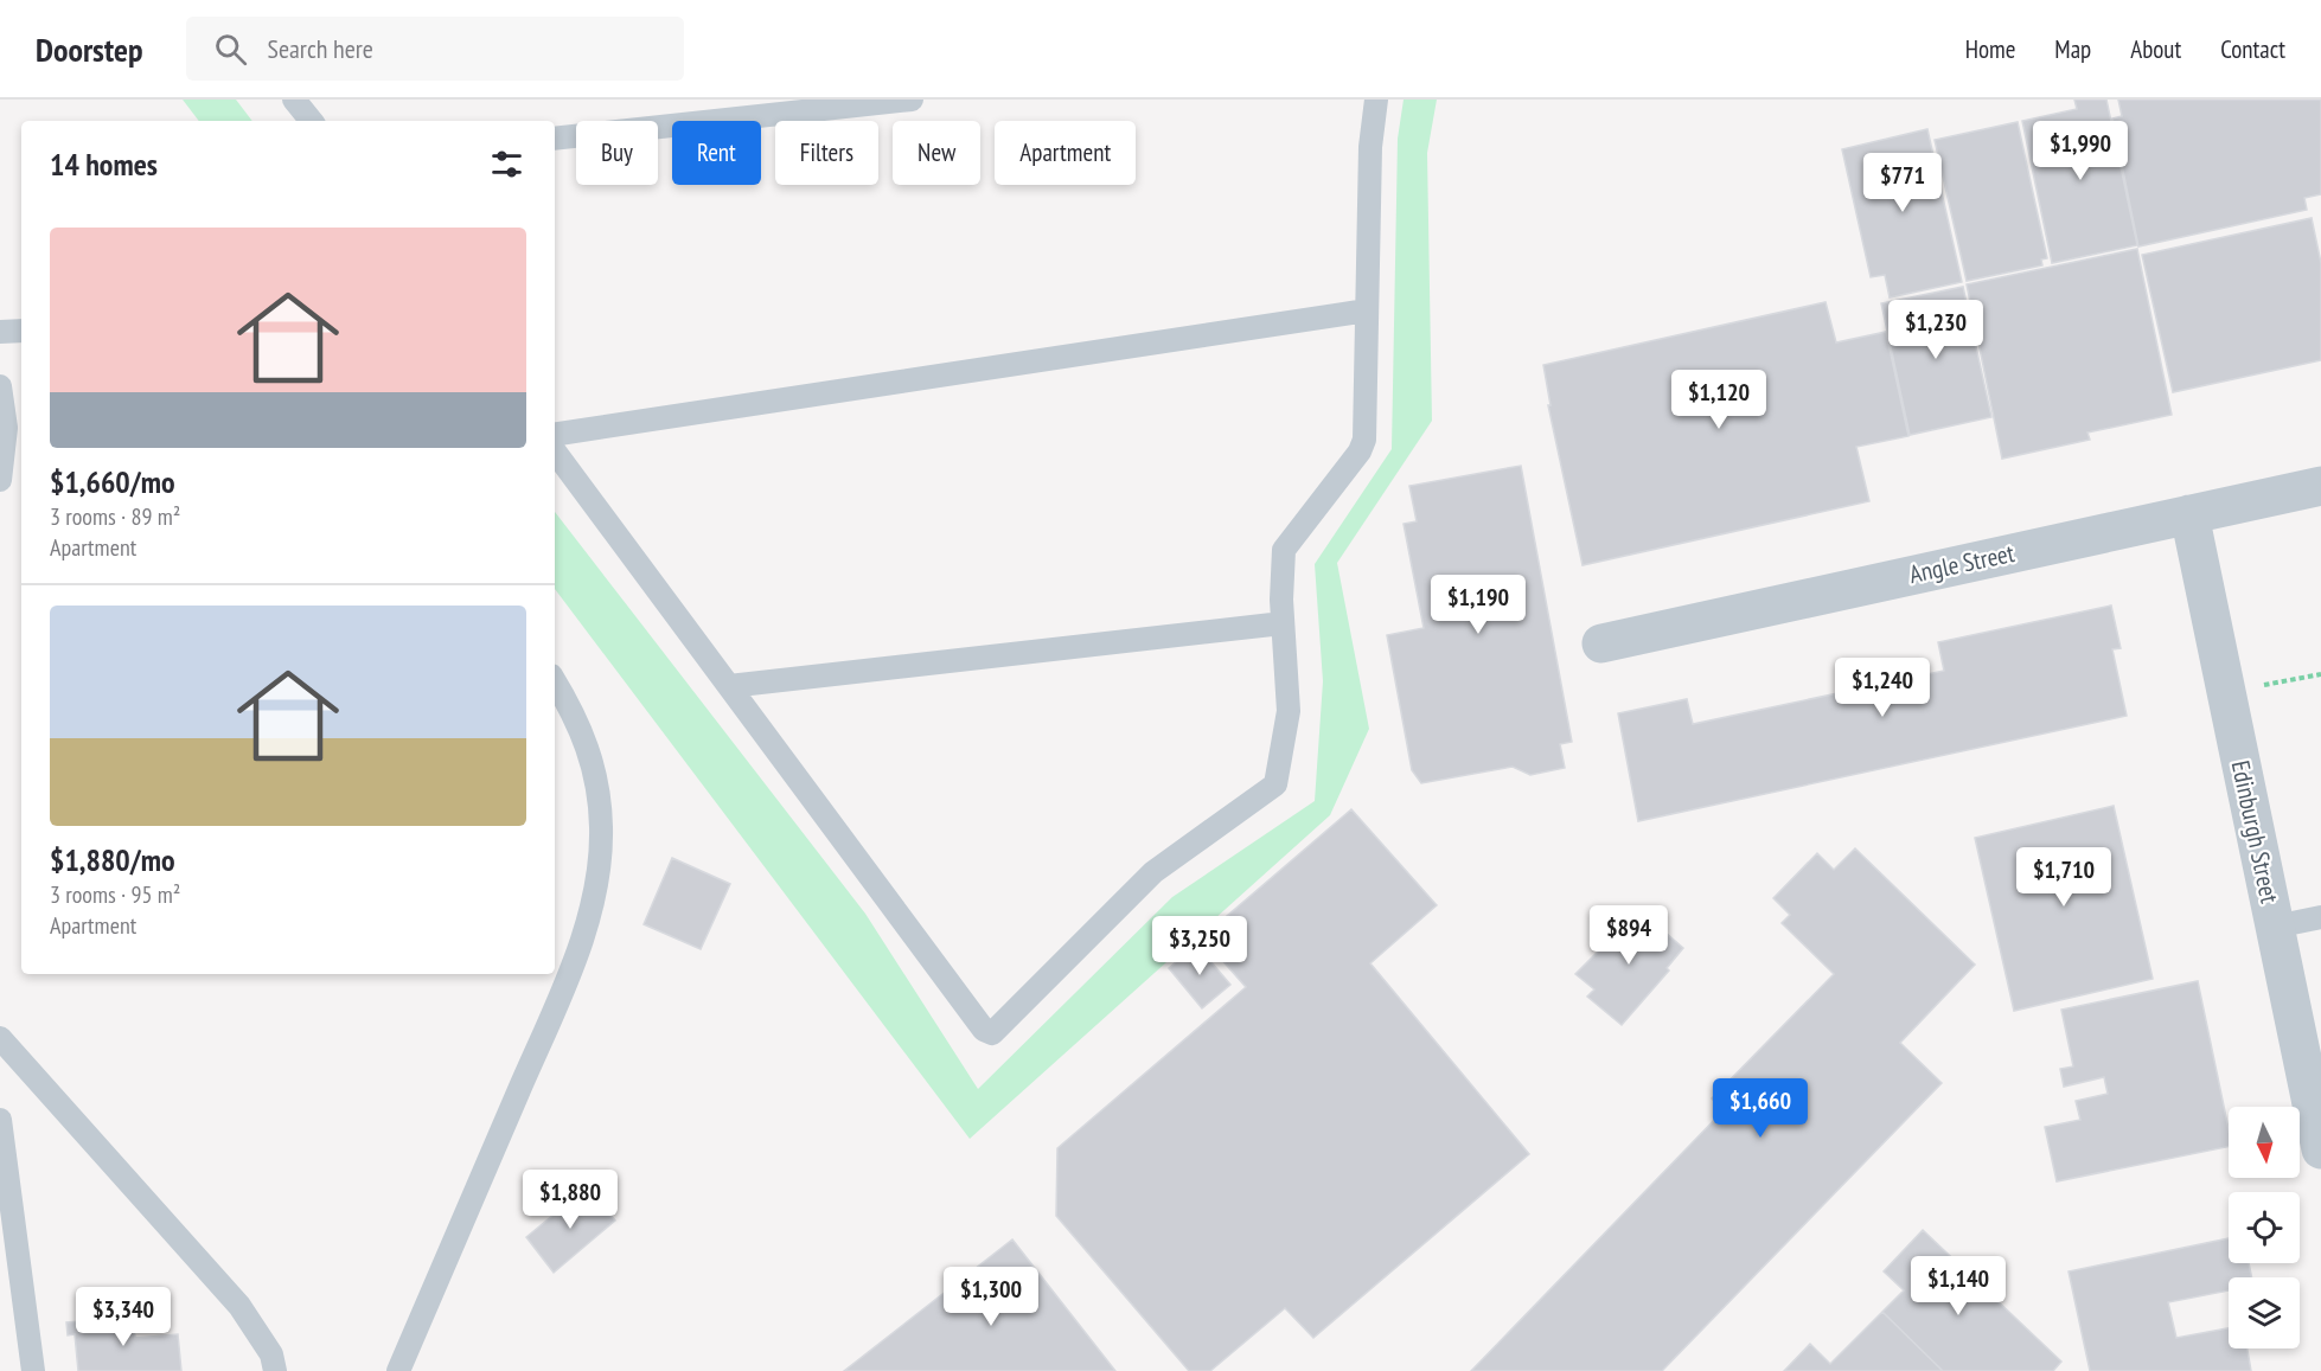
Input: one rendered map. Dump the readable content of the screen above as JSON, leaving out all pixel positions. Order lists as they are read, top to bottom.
{
  "streets": {
    "street": ["Angle Street", "Edinburgh Street"]
  },
  "crossings": [
    ["Angle Street", "Edinburgh Street"]
  ],
  "north": "bottom",
  "page": {
    "header": "Doorstep",
    "search": "Search here",
    "nav": [
      "Home",
      "Map",
      "About",
      "Contact"
    ],
    "price": [
      "$1,990",
      "$771",
      "$1,230",
      "$1,120",
      "$1,190",
      "$1,240",
      "$1,710",
      "$894",
      "$3,250",
      "$1,660",
      "$1,880",
      "$1,140",
      "$1,300",
      "$3,340"
    ],
    "chip": [
      "Buy",
      "Rent",
      "Filters",
      "New",
      "Apartment"
    ],
    "heading": "14 homes",
    "list": [
      {
        "name": "$1,660/mo",
        "note": "3 rooms · 89 m² · Apartment"
      },
      {
        "name": "$1,880/mo",
        "note": "3 rooms · 95 m² · Apartment"
      }
    ]
  }
}
